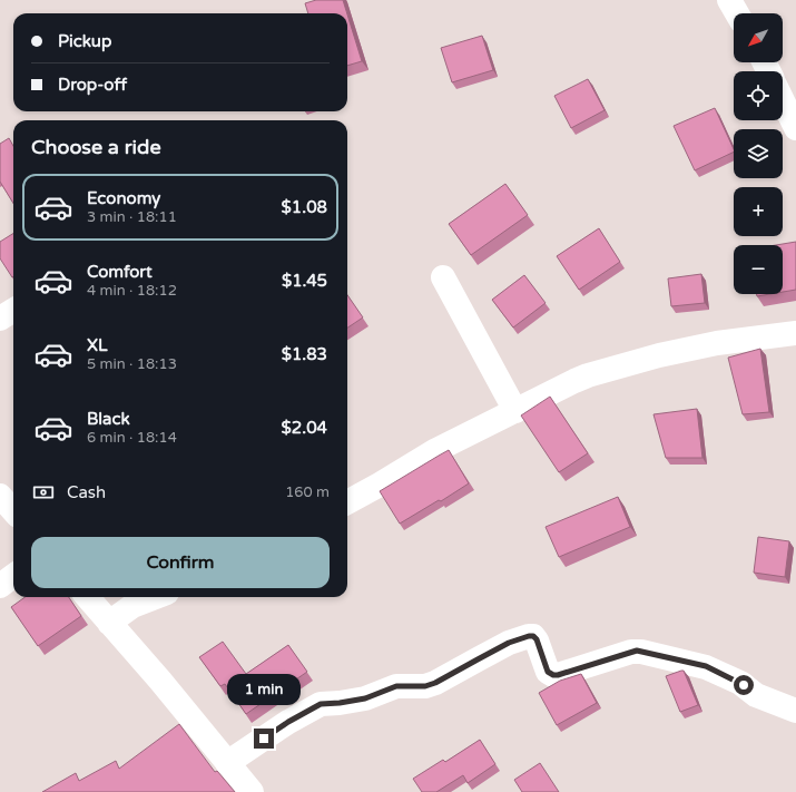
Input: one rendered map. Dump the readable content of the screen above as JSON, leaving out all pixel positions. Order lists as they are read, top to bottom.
{
  "north": "bottom left",
  "page": {
    "map_buttons": ["+", "−"],
    "banner": ["Pickup", "Drop-off"],
    "heading": "Choose a ride",
    "list": [
      {
        "name": "Economy",
        "note": "3 min · 18:11",
        "value": "$1.08"
      },
      {
        "name": "Comfort",
        "note": "4 min · 18:12",
        "value": "$1.45"
      },
      {
        "name": "XL",
        "note": "5 min · 18:13",
        "value": "$1.83"
      },
      {
        "name": "Black",
        "note": "6 min · 18:14",
        "value": "$2.04"
      }
    ],
    "pay": ["Cash", "160 m"],
    "buttons": "Confirm",
    "bubble": "1 min"
  }
}
